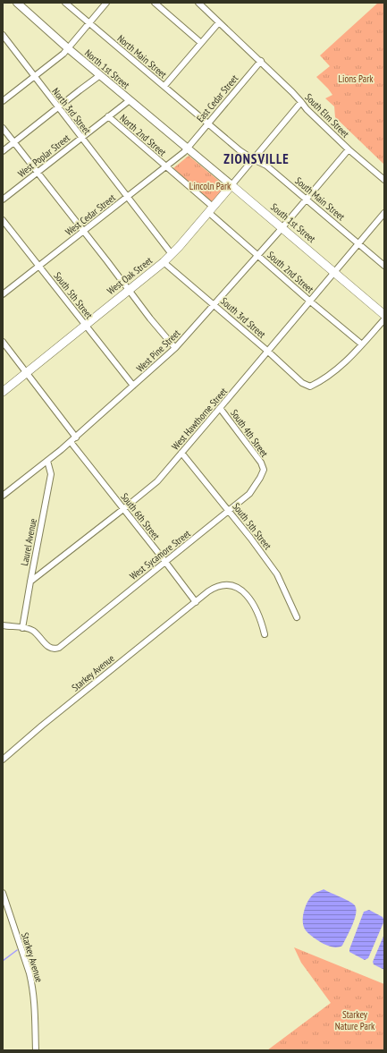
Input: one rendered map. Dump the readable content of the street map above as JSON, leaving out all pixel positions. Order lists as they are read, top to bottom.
{
  "streets": {
    "main road": ["South 1st Street", "West Oak Street"],
    "street": [
      "North Main Street",
      "North 1st Street",
      "East Cedar Street",
      "North 3rd Street",
      "South Elm Street",
      "North 2nd Street",
      "West Poplar Street",
      "South Main Street",
      "West Cedar Street",
      "South 2nd Street",
      "South 5th Street",
      "South 3rd Street",
      "West Pine Street",
      "West Hawthorne Street",
      "South 4th Street",
      "South 6th Street",
      "Laurel Avenue",
      "West Sycamore Street",
      "Starkey Avenue"
    ]
  },
  "crossings": [
    ["North Main Street", "East Cedar Street"],
    ["North Main Street", "South Main Street"],
    ["North 1st Street", "East Cedar Street"],
    ["North 1st Street", "West Poplar Street"],
    ["North 1st Street", "West Cedar Street"],
    ["North 1st Street", "South 1st Street"],
    ["East Cedar Street", "South Elm Street"],
    ["East Cedar Street", "South Main Street"],
    ["East Cedar Street", "West Cedar Street"],
    ["East Cedar Street", "South 1st Street"],
    ["North 3rd Street", "West Poplar Street"],
    ["North 3rd Street", "West Cedar Street"],
    ["South Elm Street", "West Oak Street"],
    ["South Elm Street", "West Pine Street"],
    ["North 2nd Street", "West Poplar Street"],
    ["North 2nd Street", "West Cedar Street"],
    ["North 2nd Street", "South 2nd Street"],
    ["South Main Street", "West Oak Street"],
    ["South Main Street", "West Pine Street"],
    ["South Main Street", "West Hawthorne Street"],
    ["West Cedar Street", "South 1st Street"],
    ["West Cedar Street", "South 2nd Street"],
    ["West Cedar Street", "South 5th Street"],
    ["South 1st Street", "West Oak Street"],
    ["South 1st Street", "West Pine Street"],
    ["South 1st Street", "West Hawthorne Street"],
    ["South 2nd Street", "West Oak Street"],
    ["South 2nd Street", "South 3rd Street"],
    ["South 2nd Street", "West Pine Street"],
    ["South 2nd Street", "West Hawthorne Street"],
    ["West Oak Street", "South 5th Street"],
    ["West Oak Street", "South 3rd Street"],
    ["South 5th Street", "West Pine Street"],
    ["South 5th Street", "West Hawthorne Street"],
    ["South 5th Street", "West Sycamore Street"],
    ["South 3rd Street", "West Pine Street"],
    ["South 3rd Street", "West Hawthorne Street"],
    ["West Pine Street", "South 6th Street"],
    ["West Pine Street", "Laurel Avenue"],
    ["West Hawthorne Street", "South 4th Street"],
    ["West Hawthorne Street", "South 6th Street"],
    ["West Hawthorne Street", "Laurel Avenue"],
    ["South 4th Street", "West Sycamore Street"],
    ["South 6th Street", "West Sycamore Street"],
    ["South 6th Street", "Starkey Avenue"],
    ["Laurel Avenue", "West Sycamore Street"]
  ],
  "districts": ["ZIONSVILLE"],
  "parks": ["Lions Park", "Lincoln Park", "Starkey Nature Park"]
}
